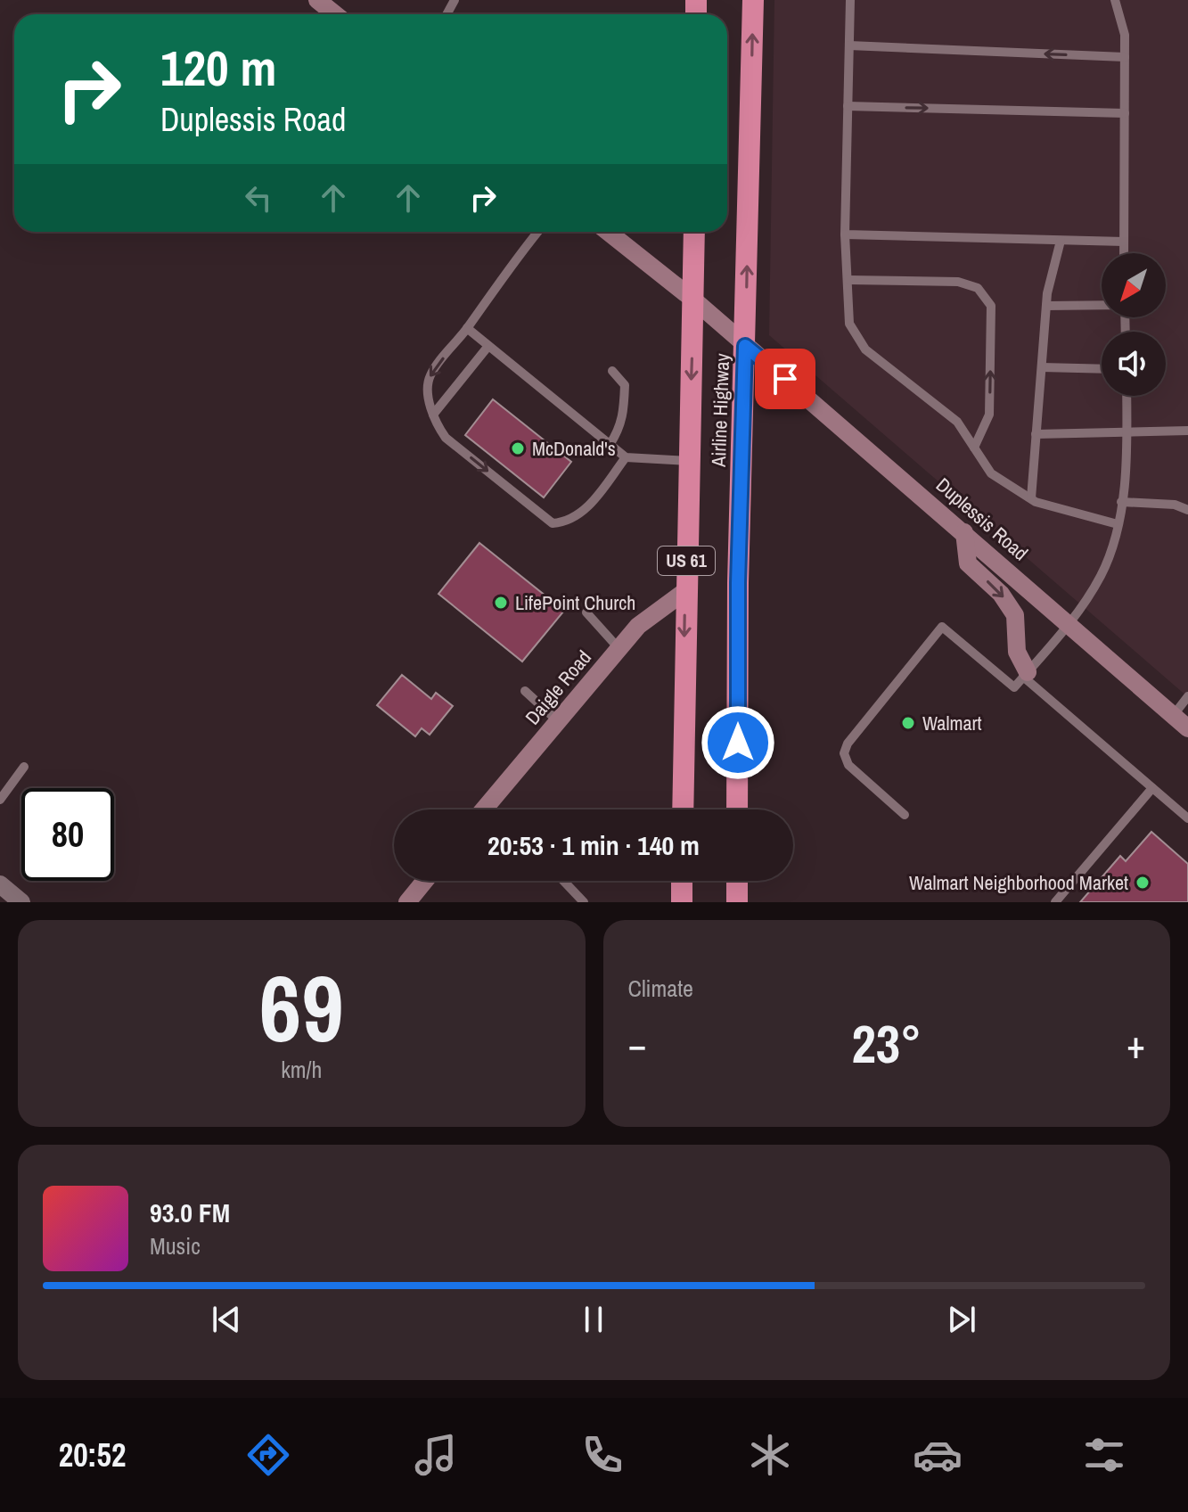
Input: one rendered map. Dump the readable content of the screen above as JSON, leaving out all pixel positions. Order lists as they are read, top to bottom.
{
  "streets": {
    "highway": ["Airline Highway", "US 61"],
    "street": ["Duplessis Road", "Daigle Road"]
  },
  "crossings": [
    ["Airline Highway", "Duplessis Road"],
    ["Airline Highway", "Daigle Road"]
  ],
  "places": [
    "McDonald's",
    "LifePoint Church",
    "Walmart",
    "Walmart Neighborhood Market"
  ],
  "north": "bottom left",
  "page": {
    "turn": ["120 m", "Duplessis Road"],
    "limit": "80",
    "trip": "20:53 · 1 min · 140 m",
    "tile": [
      ["69", "km/h"],
      "Climate"
    ],
    "heat": ["−", "23°", "+"],
    "song": ["93.0 FM", "Music"],
    "tabs": "20:52"
  }
}
